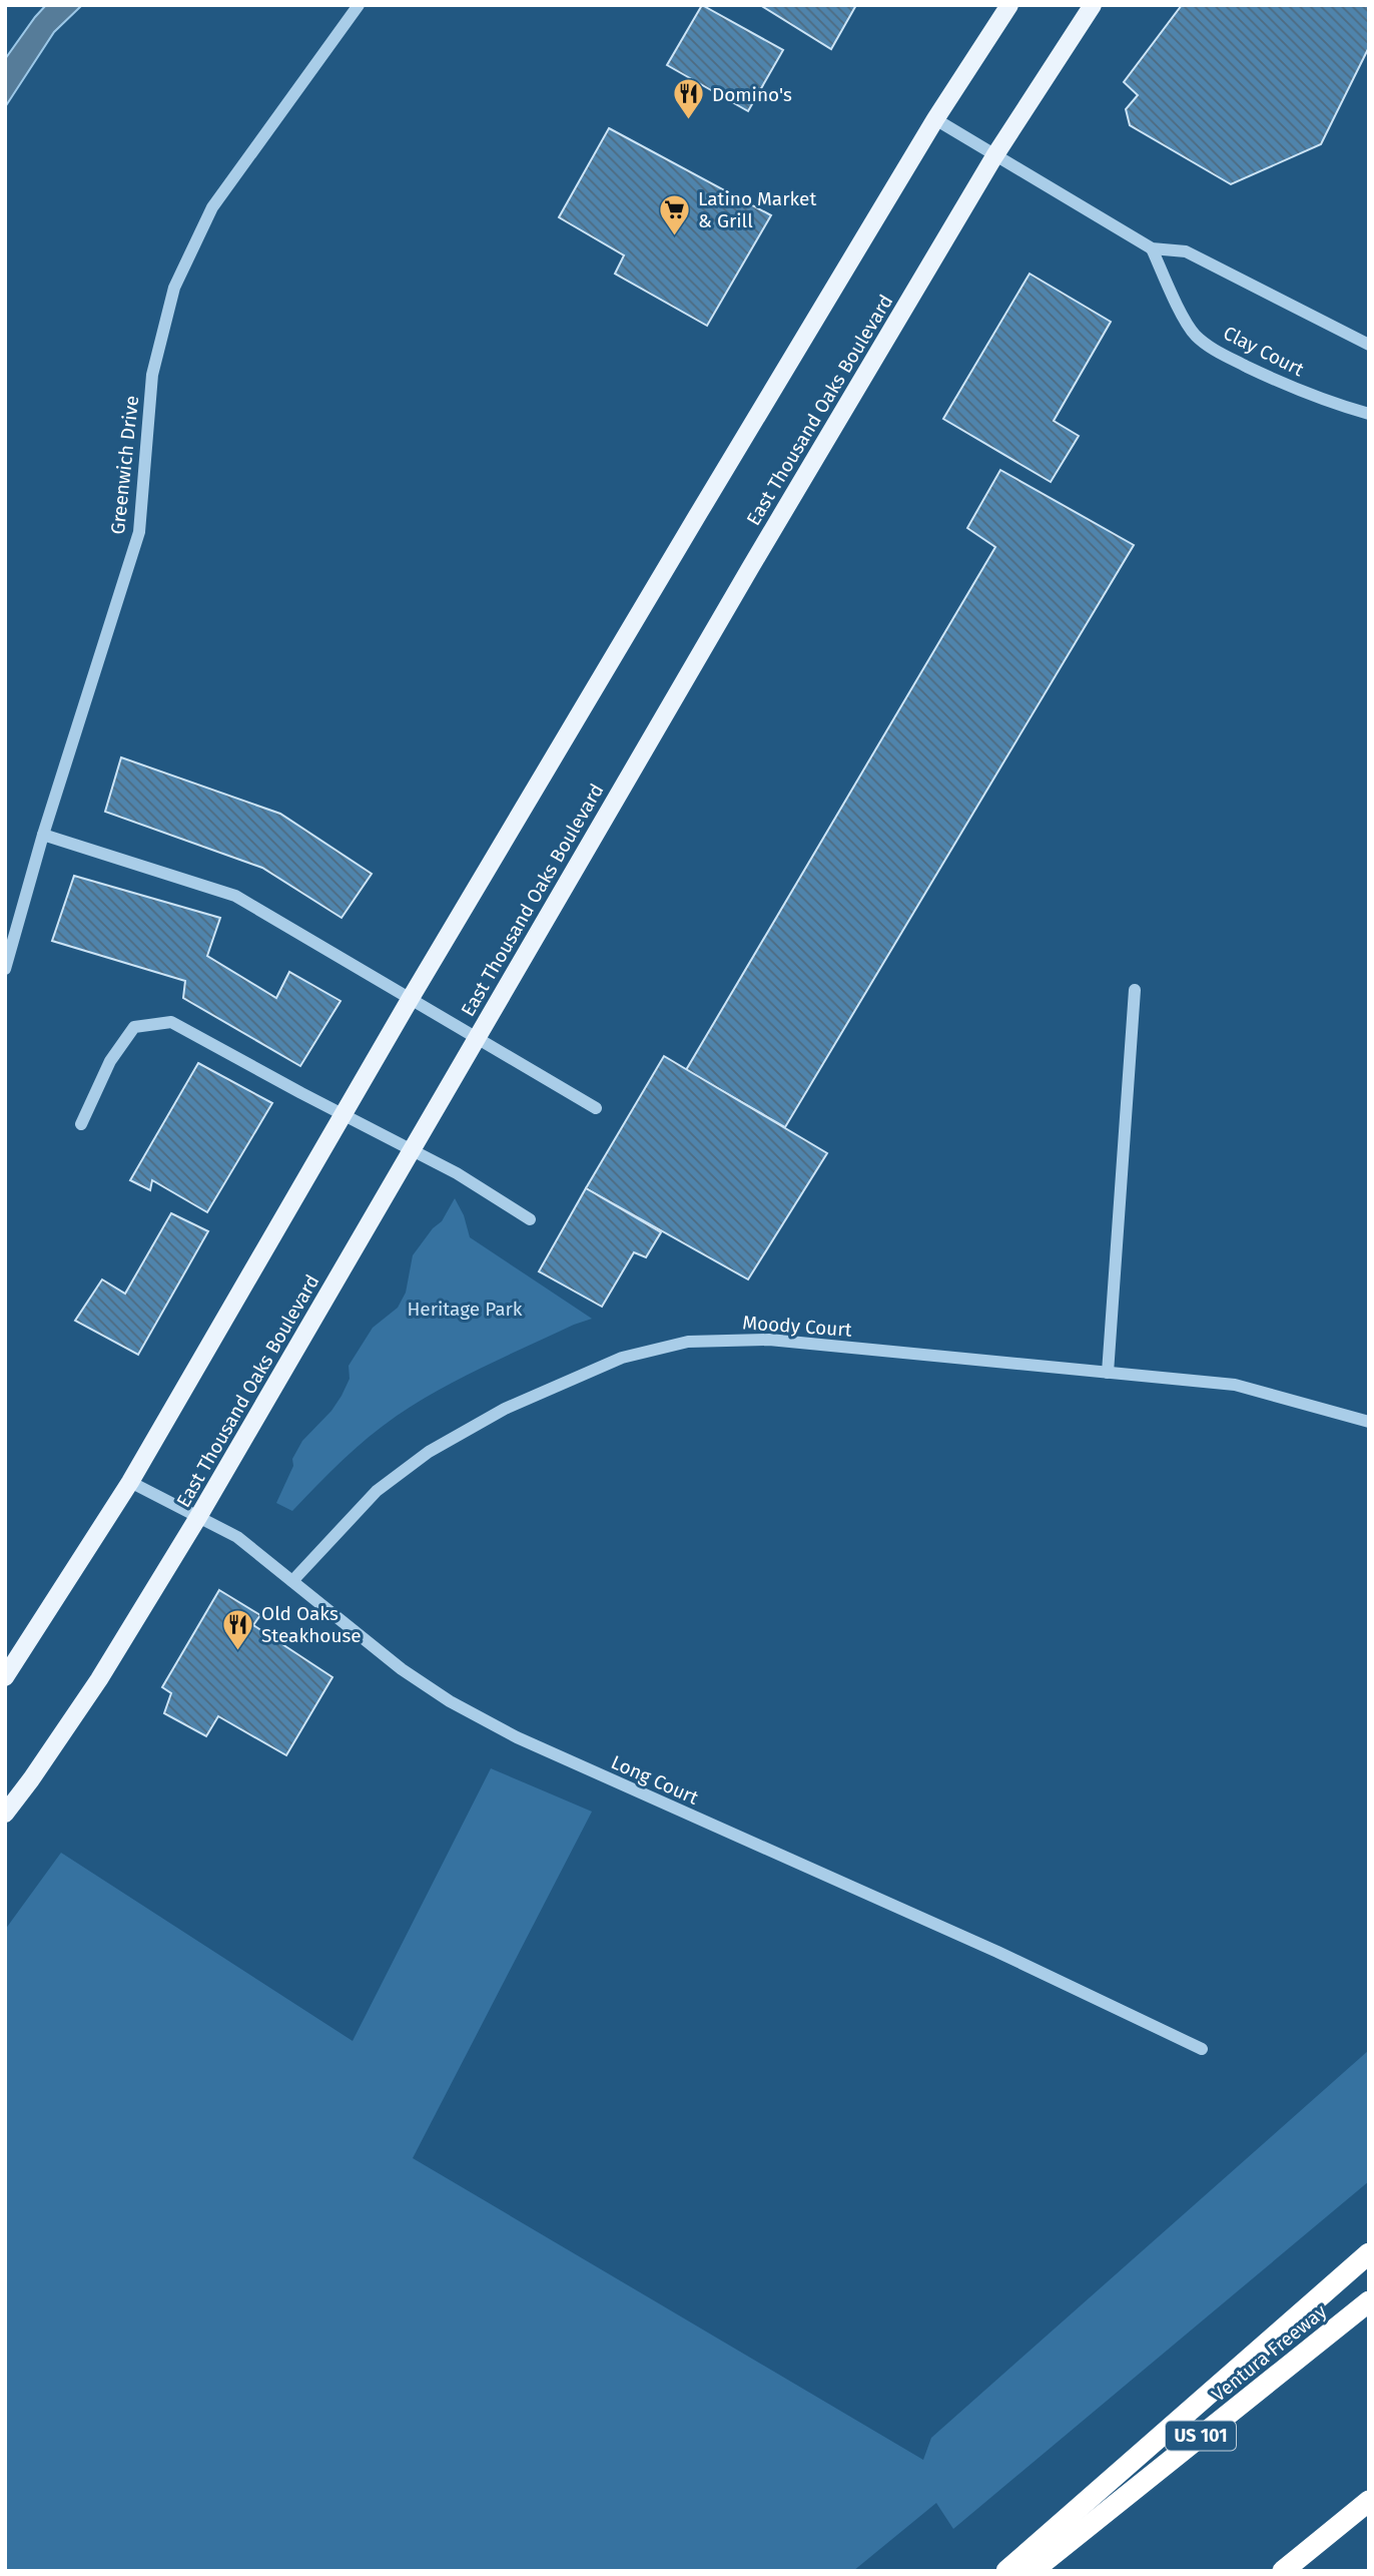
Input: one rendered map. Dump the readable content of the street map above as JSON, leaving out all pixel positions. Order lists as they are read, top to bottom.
{
  "streets": {
    "highway": ["Ventura Freeway", "US 101"],
    "main road": ["East Thousand Oaks Boulevard"],
    "street": [
      "Clay Court",
      "Greenwich Drive",
      "Moody Court",
      "Long Court"
    ]
  },
  "crossings": [
    ["East Thousand Oaks Boulevard", "Long Court"],
    ["Moody Court", "Long Court"]
  ],
  "parks": ["Heritage Park"],
  "places": {
    "restaurant": ["Domino's", "Old Oaks Steakhouse"],
    "supermarket": ["Latino Market & Grill"]
  }
}
